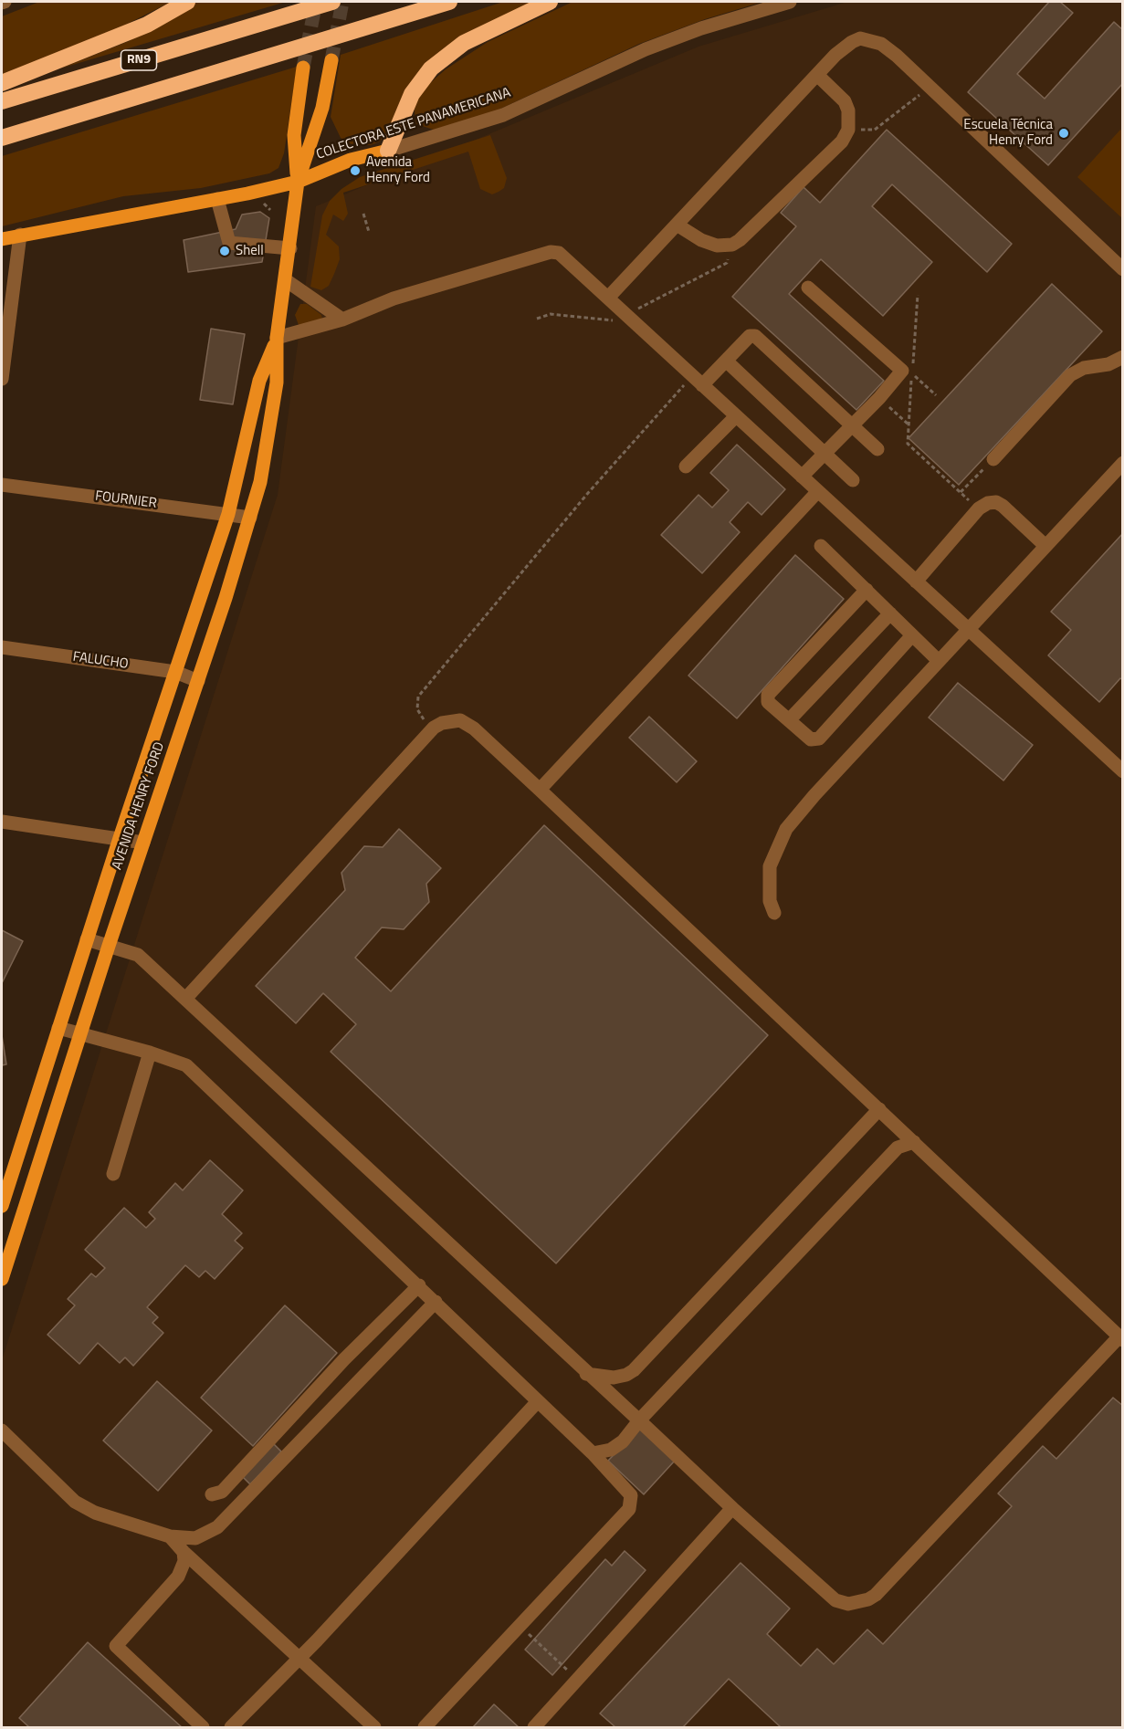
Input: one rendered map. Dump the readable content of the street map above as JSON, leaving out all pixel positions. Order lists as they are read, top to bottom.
{
  "streets": {
    "highway": ["RN9"],
    "main road": ["COLECTORA ESTE PANAMERICANA", "AVENIDA HENRY FORD"],
    "street": ["FOURNIER", "FALUCHO"]
  },
  "crossings": [
    ["COLECTORA ESTE PANAMERICANA", "AVENIDA HENRY FORD"],
    ["FOURNIER", "AVENIDA HENRY FORD"],
    ["FALUCHO", "AVENIDA HENRY FORD"]
  ],
  "places": ["Escuela Técnica Henry Ford", "Avenida Henry Ford", "Shell"]
}
